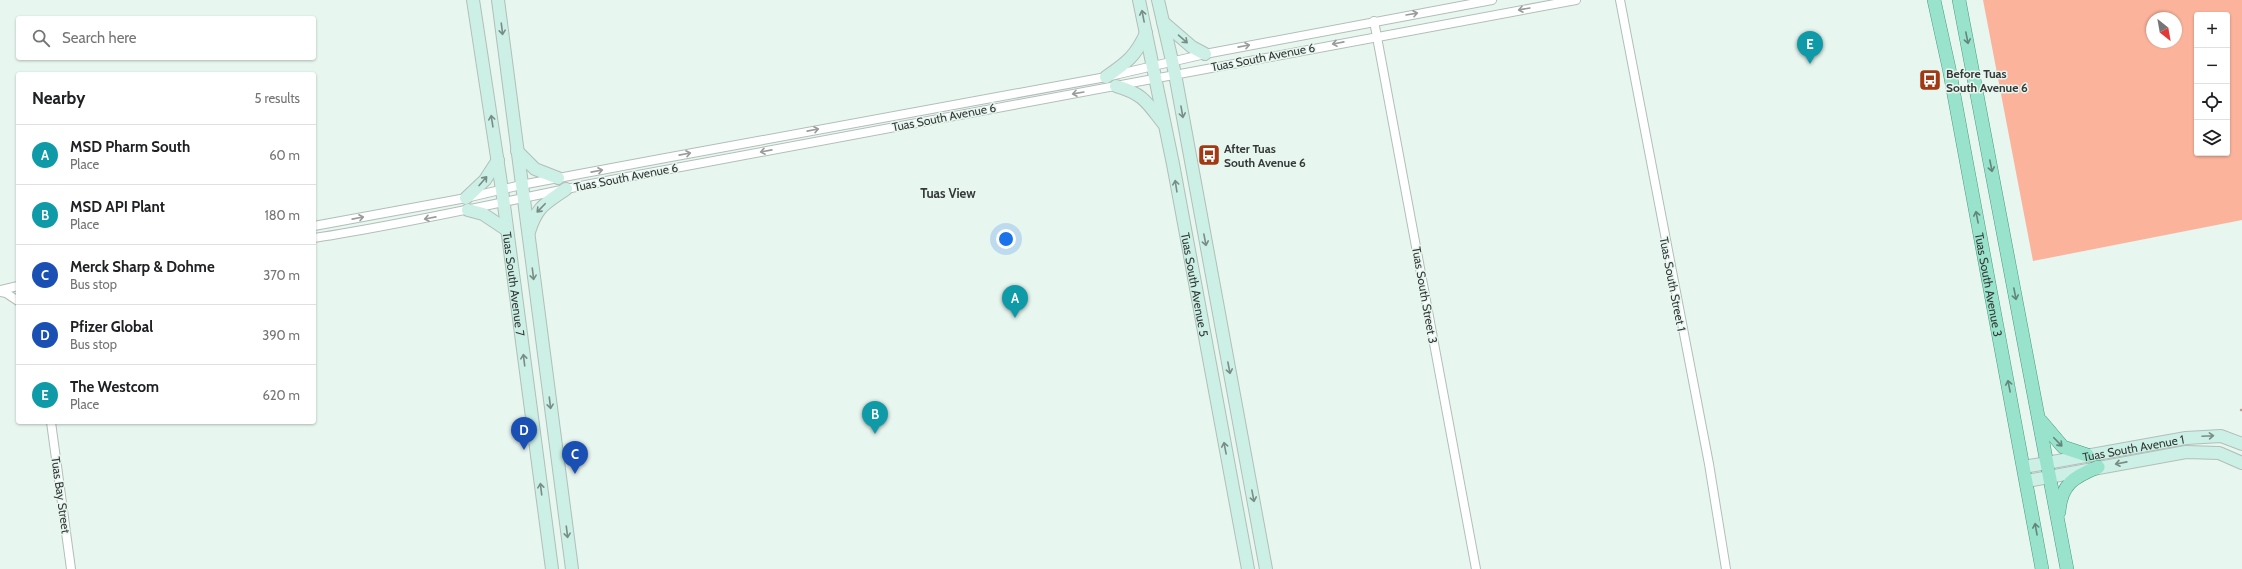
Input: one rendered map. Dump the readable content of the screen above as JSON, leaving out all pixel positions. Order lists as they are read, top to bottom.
{
  "streets": {
    "main road": [
      "Tuas South Avenue 7",
      "Tuas South Avenue 5",
      "Tuas South Avenue 3",
      "Tuas South Avenue 1"
    ],
    "street": [
      "Tuas South Avenue 6",
      "Tuas South Street 1",
      "Tuas South Street 3",
      "Tuas Bay Street"
    ]
  },
  "crossings": [
    ["Tuas South Avenue 6", "Tuas South Avenue 7"],
    ["Tuas South Avenue 6", "Tuas South Avenue 5"],
    ["Tuas South Avenue 6", "Tuas South Street 3"],
    ["Tuas South Avenue 3", "Tuas South Avenue 1"]
  ],
  "districts": ["Tuas View"],
  "places": {
    "bus stop": ["Before Tuas South Avenue 6", "After Tuas South Avenue 6"]
  },
  "north": "bottom right",
  "page": {
    "map_buttons": ["+", "−"],
    "search": "Search here",
    "pins": [
      "E",
      "A",
      "B",
      "D",
      "C"
    ],
    "heading": ["Nearby", "5 results"],
    "list": [
      {
        "mark": "A",
        "name": "MSD Pharm South",
        "note": "Place",
        "value": "60 m"
      },
      {
        "mark": "B",
        "name": "MSD API Plant",
        "note": "Place",
        "value": "180 m"
      },
      {
        "mark": "C",
        "name": "Merck Sharp & Dohme",
        "note": "Bus stop",
        "value": "370 m"
      },
      {
        "mark": "D",
        "name": "Pfizer Global",
        "note": "Bus stop",
        "value": "390 m"
      },
      {
        "mark": "E",
        "name": "The Westcom",
        "note": "Place",
        "value": "620 m"
      }
    ]
  }
}
